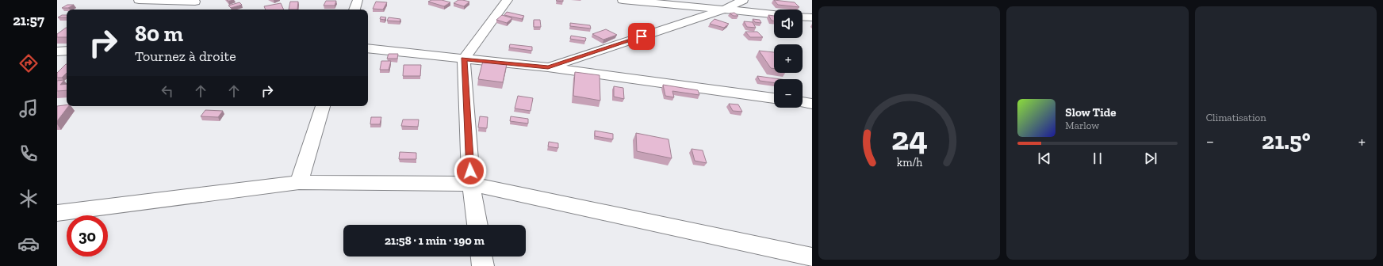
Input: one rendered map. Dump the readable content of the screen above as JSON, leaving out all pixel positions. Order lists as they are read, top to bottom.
{
  "page": {
    "tabs": "21:57",
    "tile": "Climatisation",
    "map_buttons": ["+", "−"],
    "turn": ["80 m", "Tournez à droite"],
    "song": ["Slow Tide", "Marlow"],
    "heat": ["−", "21.5°", "+"],
    "limit": "30",
    "trip": "21:58 · 1 min · 190 m",
    "gauge": ["24", "km/h"]
  }
}
